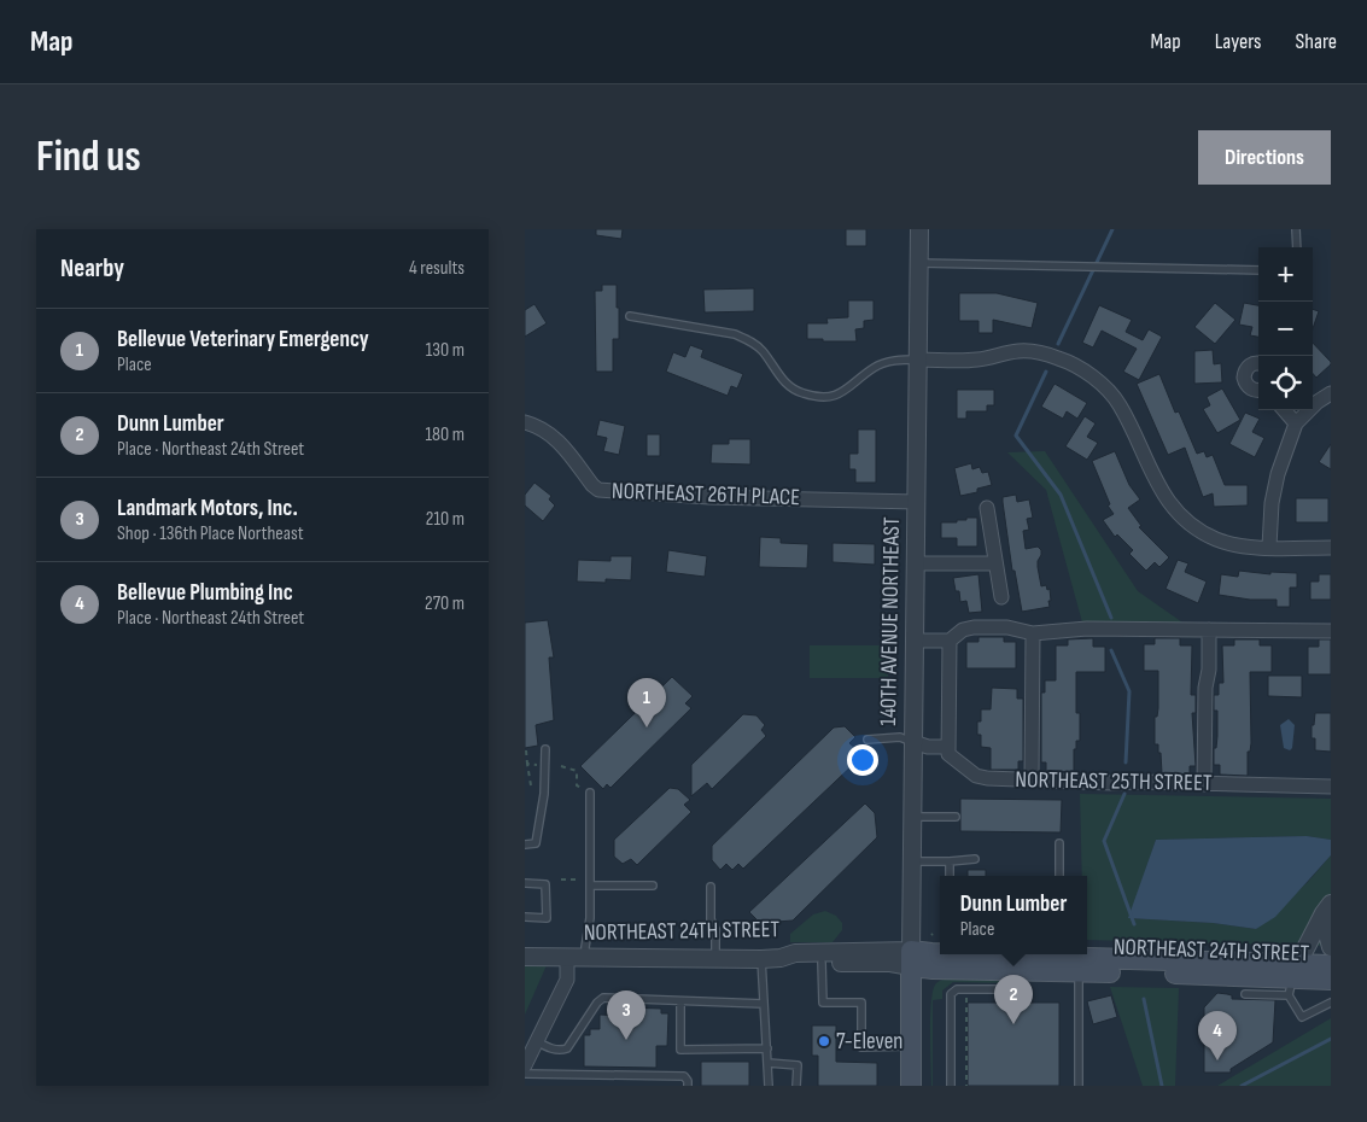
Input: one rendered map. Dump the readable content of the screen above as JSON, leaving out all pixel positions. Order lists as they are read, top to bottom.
{
  "streets": {
    "main road": ["140TH AVENUE NORTHEAST", "NORTHEAST 24TH STREET"],
    "street": ["NORTHEAST 26TH PLACE", "NORTHEAST 25TH STREET"]
  },
  "crossings": [
    ["NORTHEAST 26TH PLACE", "140TH AVENUE NORTHEAST"],
    ["140TH AVENUE NORTHEAST", "NORTHEAST 24TH STREET"]
  ],
  "places": ["7-Eleven"],
  "page": {
    "header": "Map",
    "nav": ["Map", "Layers", "Share"],
    "buttons": "Directions",
    "title": "Find us",
    "heading": ["Nearby", "4 results"],
    "map_buttons": ["+", "−"],
    "list": [
      {
        "mark": "1",
        "name": "Bellevue Veterinary Emergency",
        "note": "Place",
        "value": "130 m"
      },
      {
        "mark": "2",
        "name": "Dunn Lumber",
        "note": "Place · Northeast 24th Street",
        "value": "180 m"
      },
      {
        "mark": "3",
        "name": "Landmark Motors, Inc.",
        "note": "Shop · 136th Place Northeast",
        "value": "210 m"
      },
      {
        "mark": "4",
        "name": "Bellevue Plumbing Inc",
        "note": "Place · Northeast 24th Street",
        "value": "270 m"
      }
    ],
    "pins": [
      "1",
      "2",
      "3",
      "4"
    ],
    "popup": ["Dunn Lumber", "Place"]
  }
}
